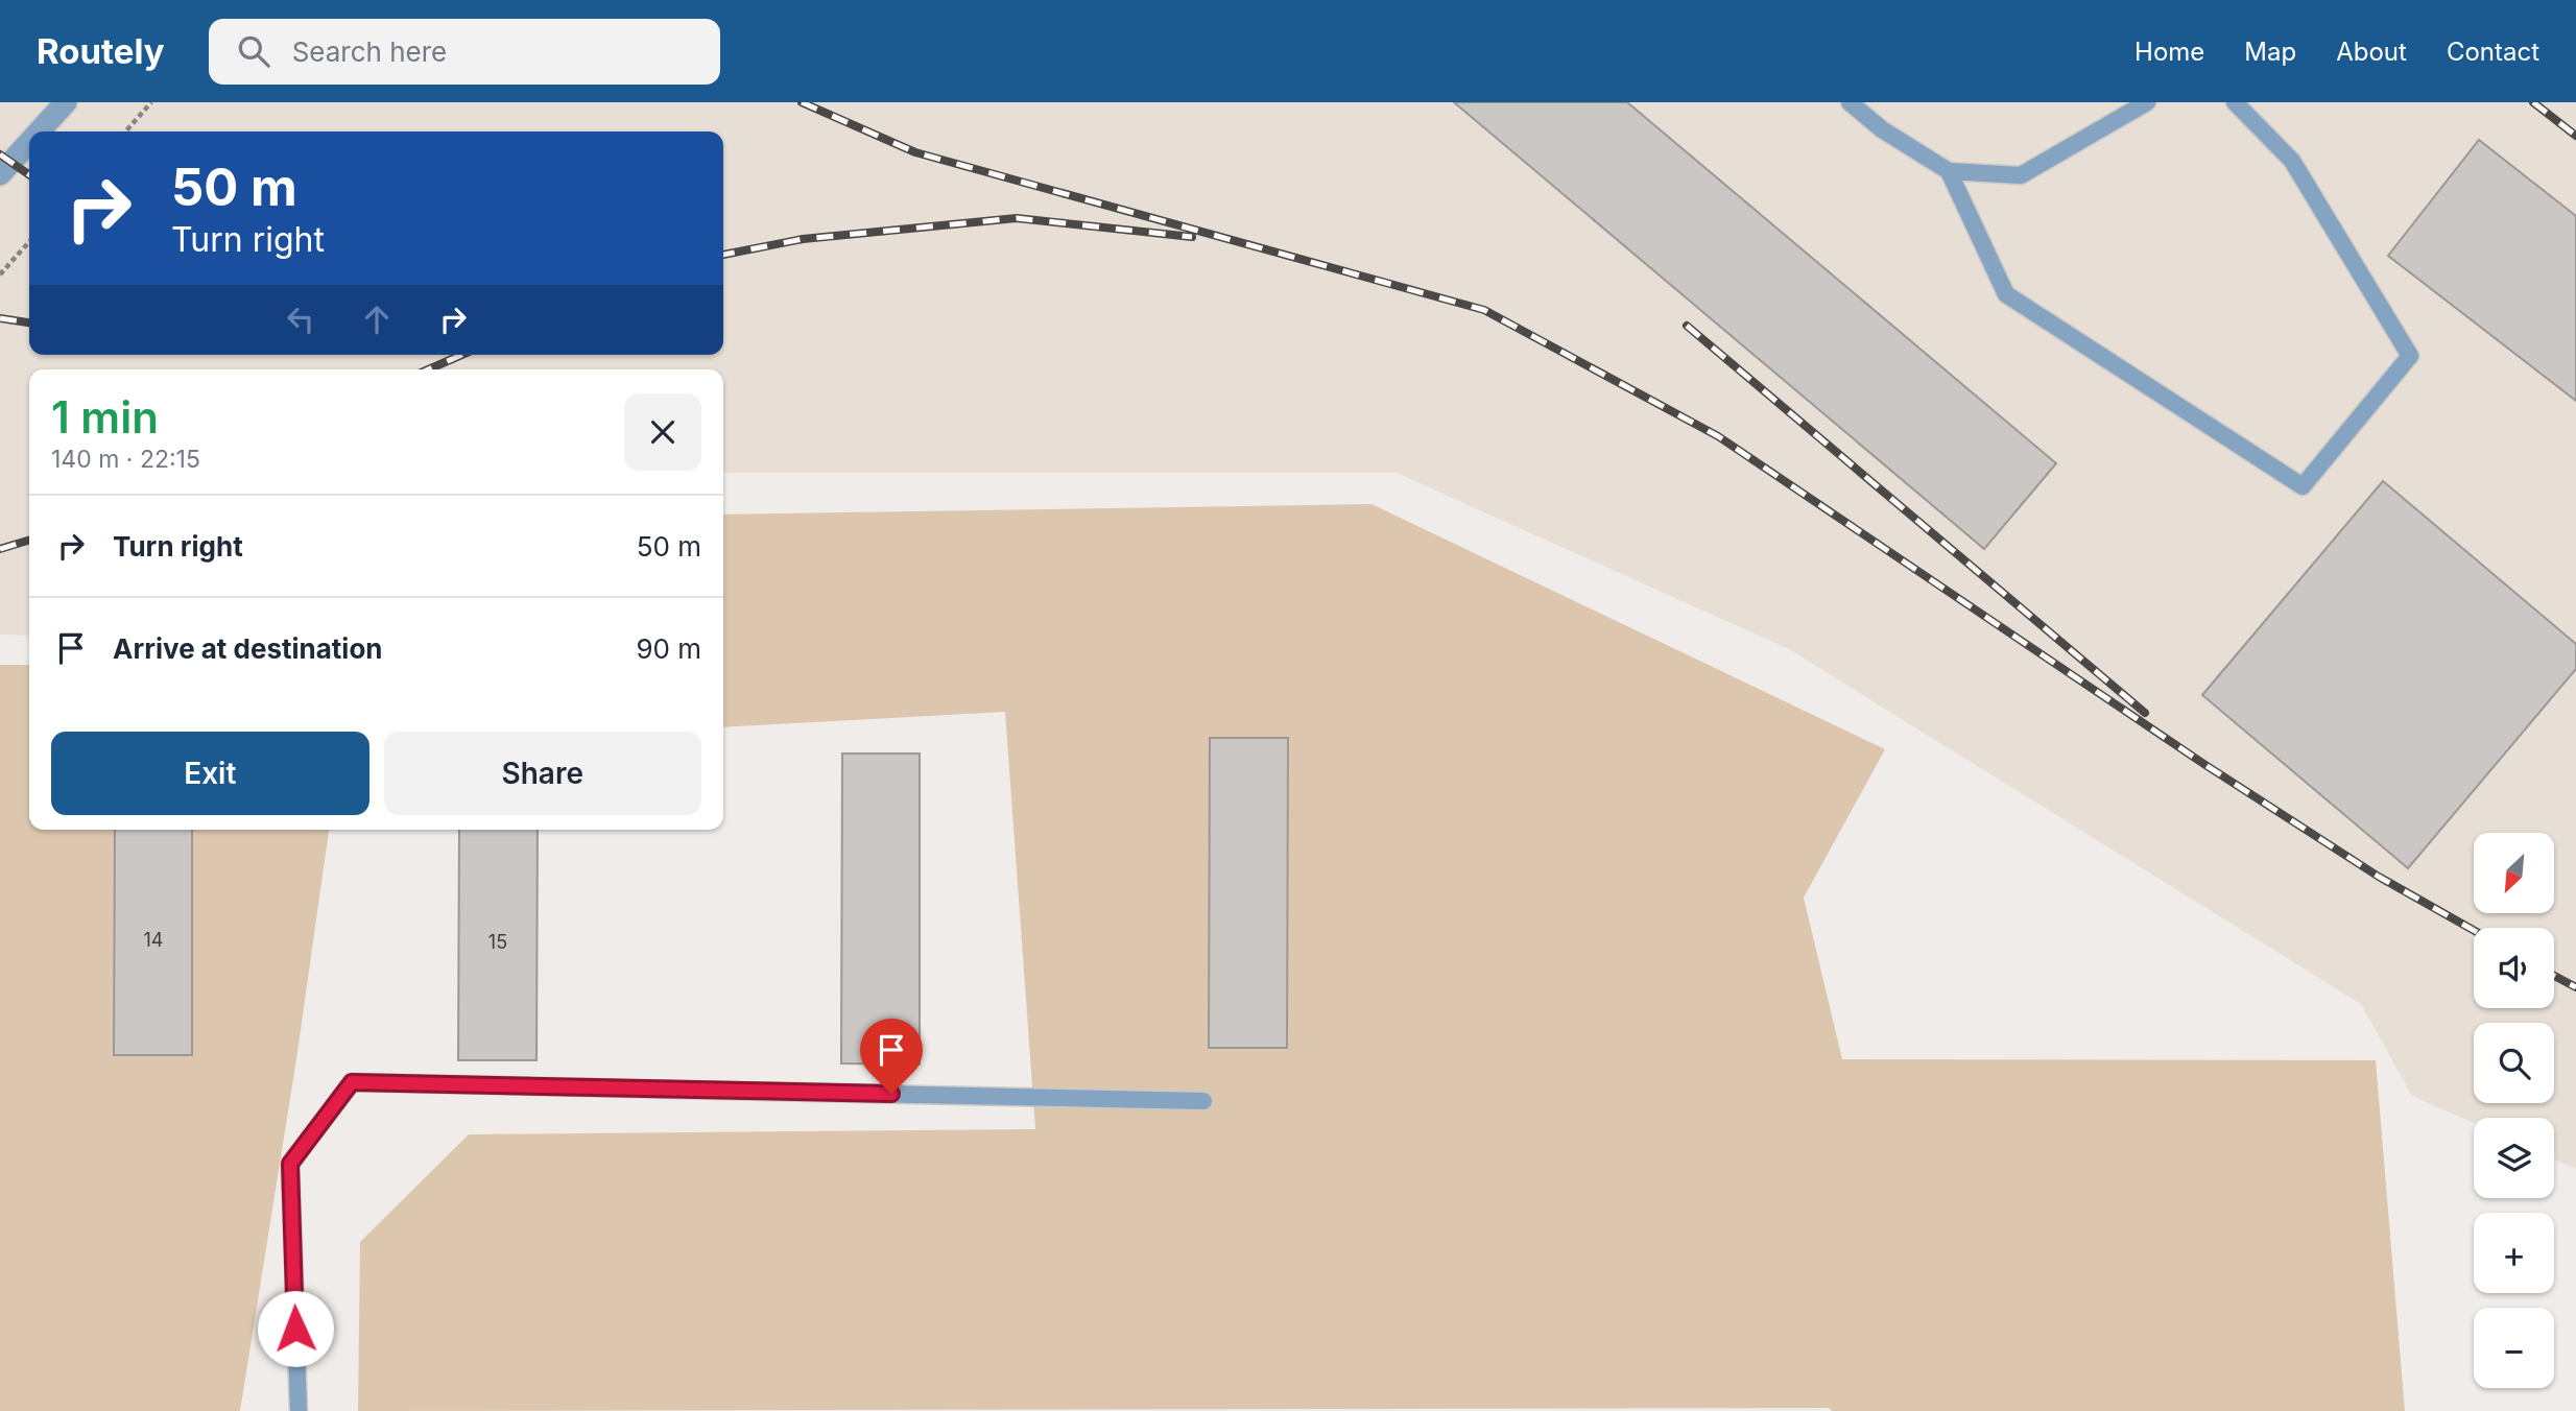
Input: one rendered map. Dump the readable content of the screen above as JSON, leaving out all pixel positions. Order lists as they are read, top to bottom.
{
  "house_numbers": ["14", "15"],
  "north": "bottom left",
  "page": {
    "header": "Routely",
    "search": "Search here",
    "nav": [
      "Home",
      "Map",
      "About",
      "Contact"
    ],
    "turn": ["50 m", "Turn right"],
    "heading": ["1 min", "140 m · 22:15"],
    "list": [
      {
        "name": "Turn right",
        "value": "50 m"
      },
      {
        "name": "Arrive at destination",
        "value": "90 m"
      }
    ],
    "buttons": ["Exit", "Share"],
    "map_buttons": ["+", "−"]
  }
}
